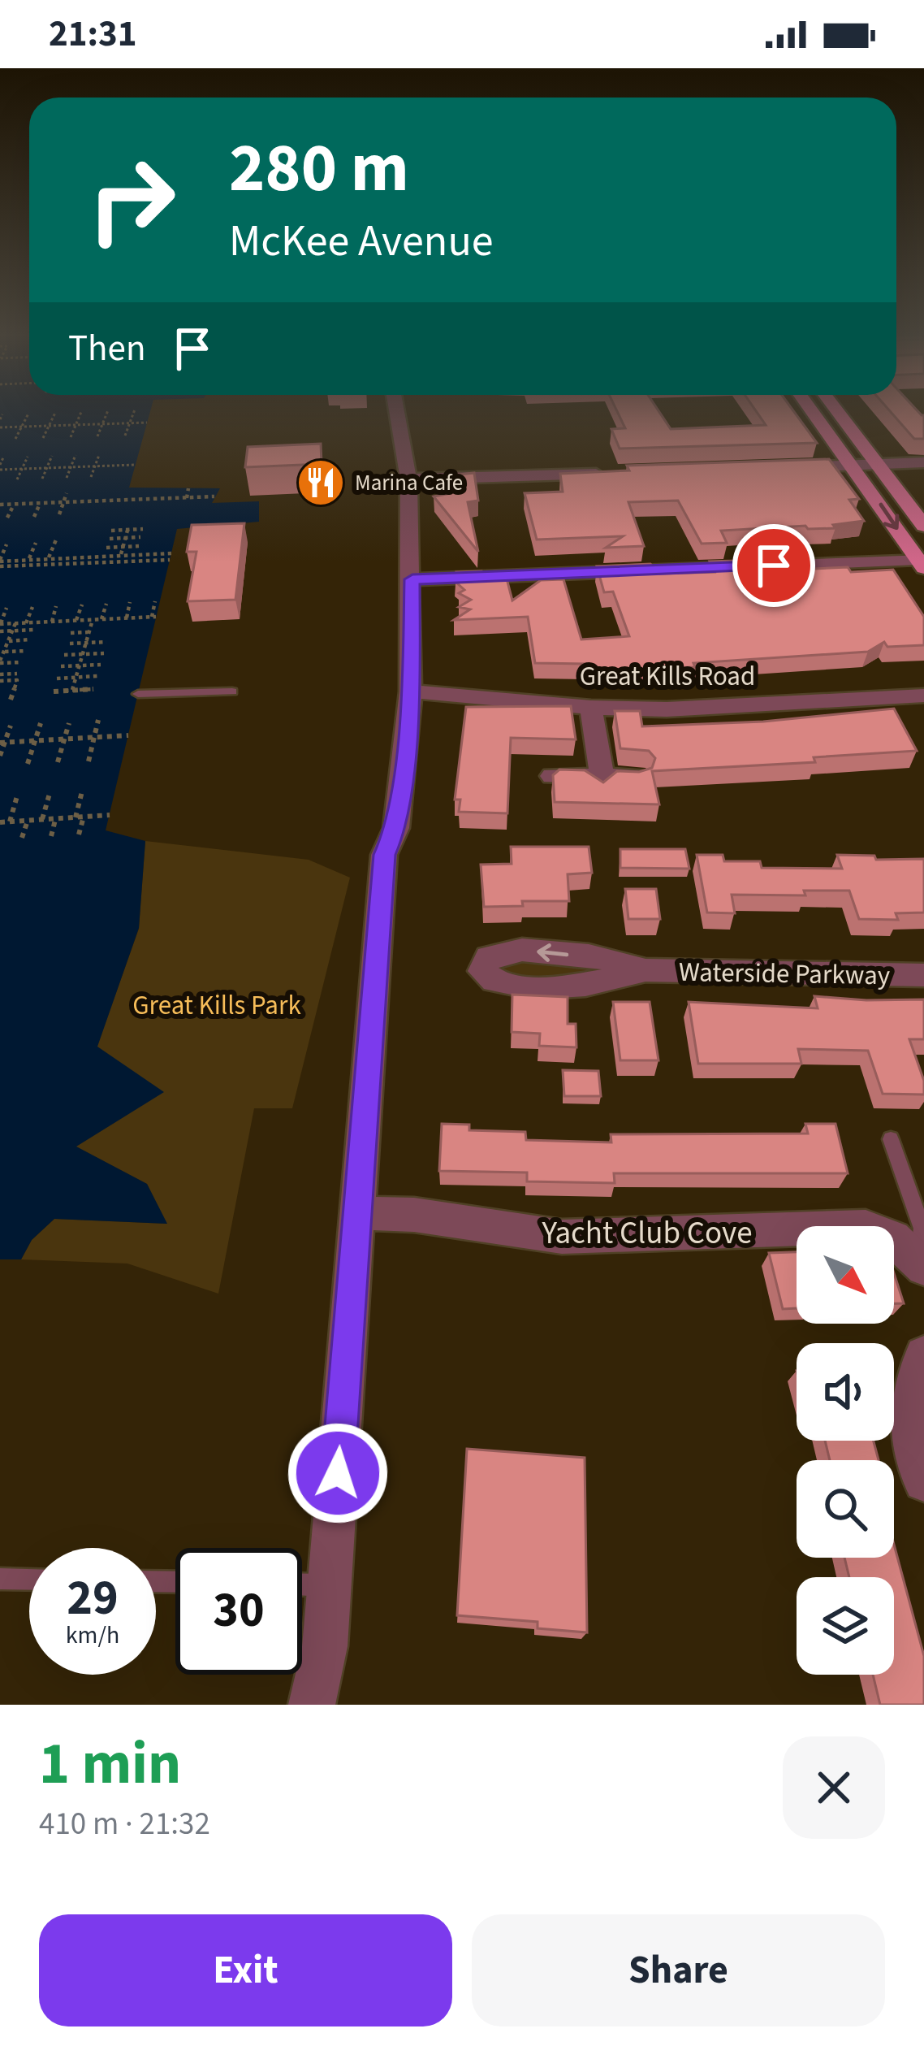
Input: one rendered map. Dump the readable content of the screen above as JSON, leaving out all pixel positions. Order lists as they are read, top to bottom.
{
  "streets": {
    "street": ["Great Kills Road", "Waterside Parkway", "Yacht Club Cove"]
  },
  "parks": ["Great Kills Park"],
  "places": {
    "restaurant": ["Marina Cafe"]
  },
  "north": "bottom right",
  "page": {
    "status": "21:31",
    "turn": ["280 m", "McKee Avenue"],
    "then": "Then",
    "speed": "29 km/h",
    "limit": "30",
    "heading": ["1 min", "410 m · 21:32"],
    "buttons": ["Exit", "Share"]
  }
}
